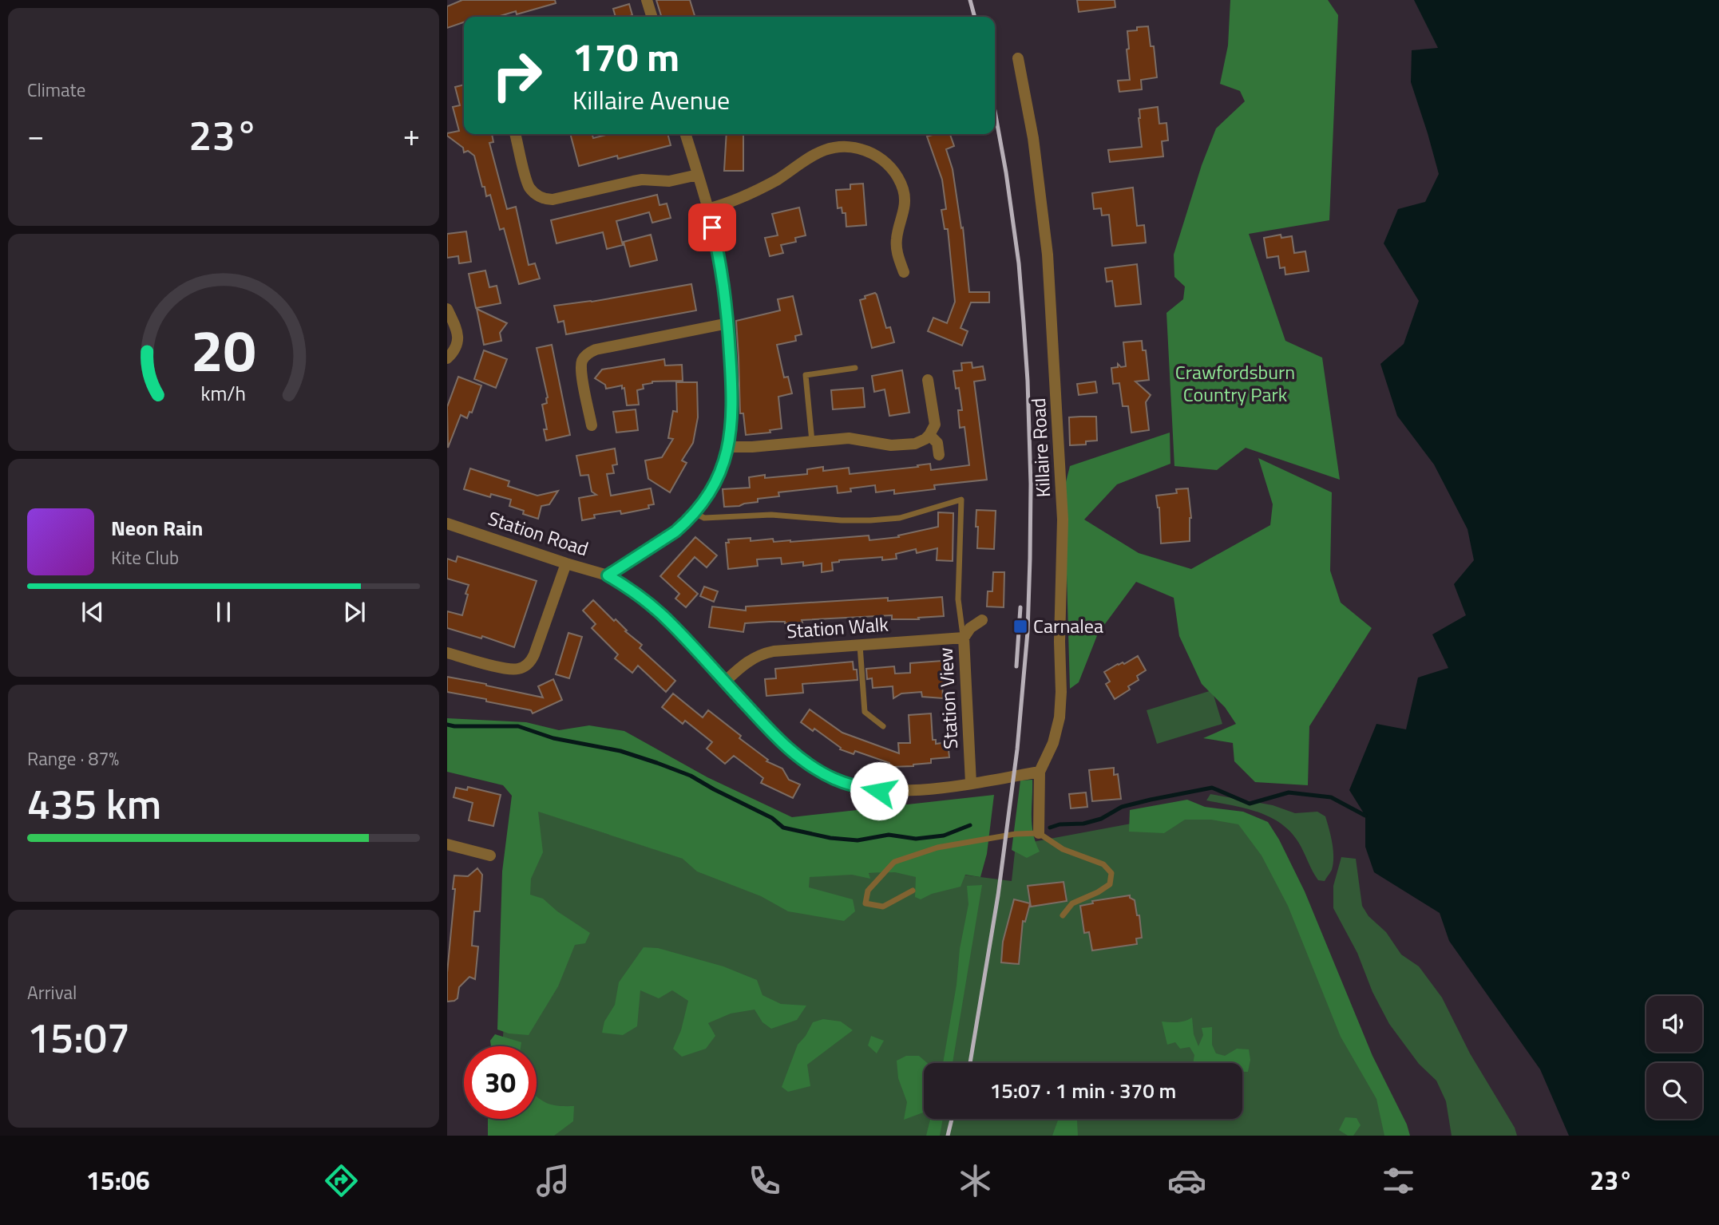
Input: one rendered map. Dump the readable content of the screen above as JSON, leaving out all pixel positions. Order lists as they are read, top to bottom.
{
  "streets": {
    "street": [
      "Killaire Road",
      "Station Road",
      "Station Walk",
      "Station View"
    ]
  },
  "crossings": [
    ["Killaire Road", "Station Road"],
    ["Station Road", "Station Walk"],
    ["Station Road", "Station View"],
    ["Station Walk", "Station View"]
  ],
  "parks": ["Crawfordsburn Country Park"],
  "places": {
    "transit": ["Carnalea"]
  },
  "page": {
    "tile": [
      "Climate",
      ["Range · 87%", "435 km"],
      ["Arrival", "15:07"]
    ],
    "turn": ["170 m", "Killaire Avenue"],
    "heat": ["−", "23°", "+"],
    "song": ["Neon Rain", "Kite Club"],
    "limit": "30",
    "trip": "15:07 · 1 min · 370 m",
    "tabs": ["15:06", "23°"],
    "gauge": ["20", "km/h"]
  }
}
